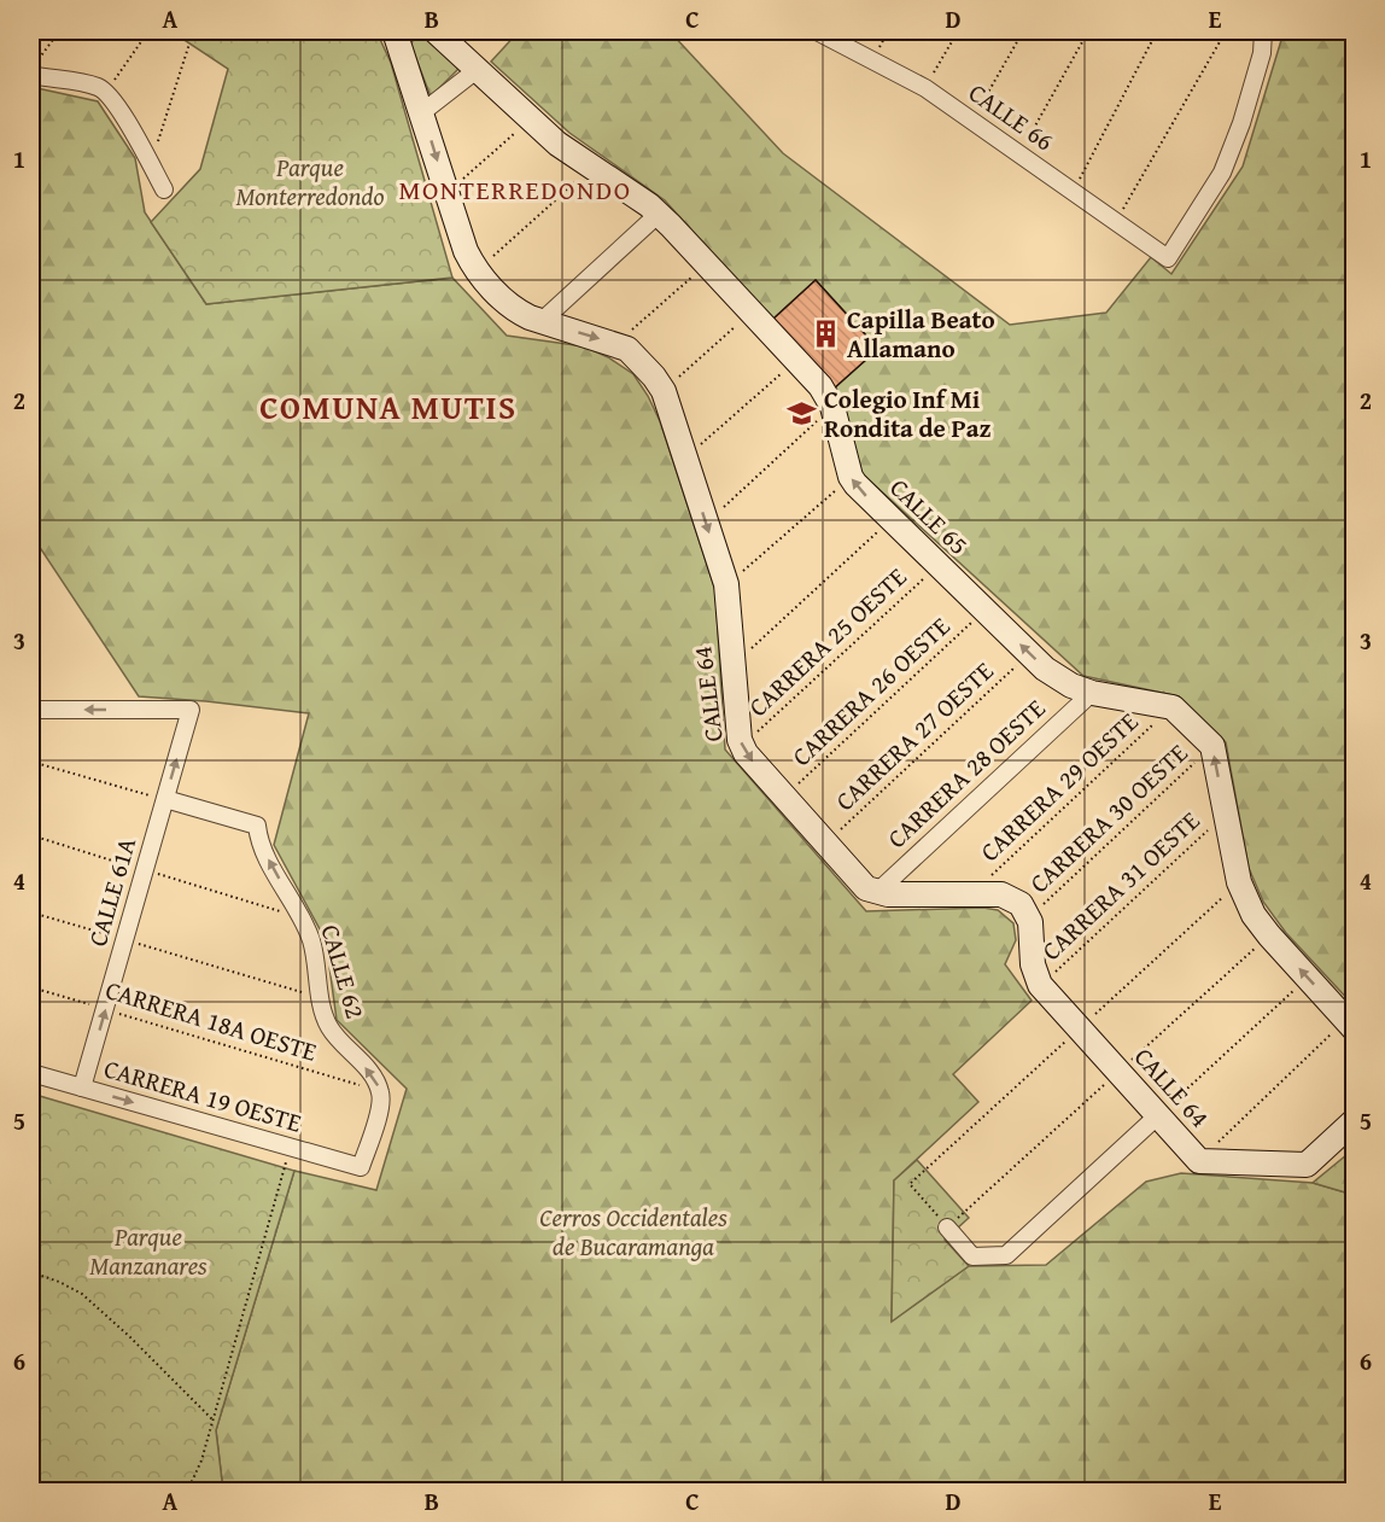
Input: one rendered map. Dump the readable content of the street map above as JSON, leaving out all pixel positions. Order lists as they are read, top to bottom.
{
  "streets": {
    "street": [
      "CALLE 66",
      "CALLE 65",
      "CALLE 64",
      "CARRERA 28 OESTE",
      "CALLE 61A",
      "CALLE 62",
      "CARRERA 19 OESTE"
    ],
    "path": [
      "CARRERA 25 OESTE",
      "CARRERA 26 OESTE",
      "CARRERA 27 OESTE",
      "CARRERA 29 OESTE",
      "CARRERA 30 OESTE",
      "CARRERA 31 OESTE",
      "CARRERA 18A OESTE"
    ]
  },
  "crossings": [
    ["CALLE 65", "CARRERA 25 OESTE"],
    ["CALLE 65", "CARRERA 26 OESTE"],
    ["CALLE 65", "CARRERA 27 OESTE"],
    ["CALLE 65", "CARRERA 28 OESTE"],
    ["CALLE 65", "CARRERA 29 OESTE"],
    ["CARRERA 25 OESTE", "CALLE 64"],
    ["CARRERA 26 OESTE", "CALLE 64"],
    ["CALLE 64", "CARRERA 27 OESTE"],
    ["CALLE 64", "CARRERA 28 OESTE"],
    ["CALLE 64", "CARRERA 31 OESTE"],
    ["CALLE 61A", "CALLE 62"],
    ["CALLE 61A", "CARRERA 18A OESTE"],
    ["CALLE 61A", "CARRERA 19 OESTE"],
    ["CALLE 62", "CARRERA 18A OESTE"],
    ["CALLE 62", "CARRERA 19 OESTE"],
    ["CARRERA 18A OESTE", "CARRERA 19 OESTE"]
  ],
  "one_way": ["CALLE 62", "CARRERA 19 OESTE"],
  "districts": ["MONTERREDONDO", "COMUNA MUTIS"],
  "parks": ["Parque Monterredondo", "Cerros Occidentales de Bucaramanga", "Parque Manzanares"],
  "places": {
    "building": ["Capilla Beato Allamano"],
    "school or university": ["Colegio Inf Mi Rondita de Paz"]
  },
  "grid": {
    "columns": [
      "A",
      "B",
      "C",
      "D",
      "E"
    ],
    "rows": [
      "1",
      "2",
      "3",
      "4",
      "5",
      "6"
    ]
  }
}
